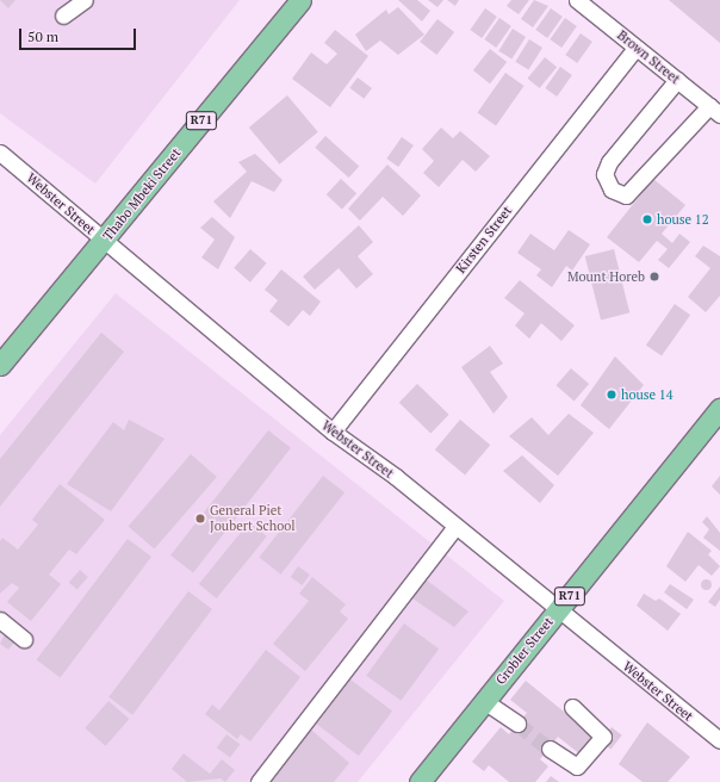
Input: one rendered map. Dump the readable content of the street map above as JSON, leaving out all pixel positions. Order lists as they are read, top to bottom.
{
  "streets": {
    "main road": ["R71", "Thabo Mbeki Street", "Grobler Street"],
    "street": ["Brown Street", "Webster Street", "Kirsten Street"]
  },
  "crossings": [
    ["Brown Street", "Kirsten Street"],
    ["Thabo Mbeki Street", "Webster Street"],
    ["Webster Street", "Kirsten Street"],
    ["Webster Street", "Grobler Street"]
  ],
  "places": [
    "house 12",
    "Mount Horeb",
    "house 14",
    "General Piet Joubert School"
  ],
  "scale_bar": "50 m"
}
